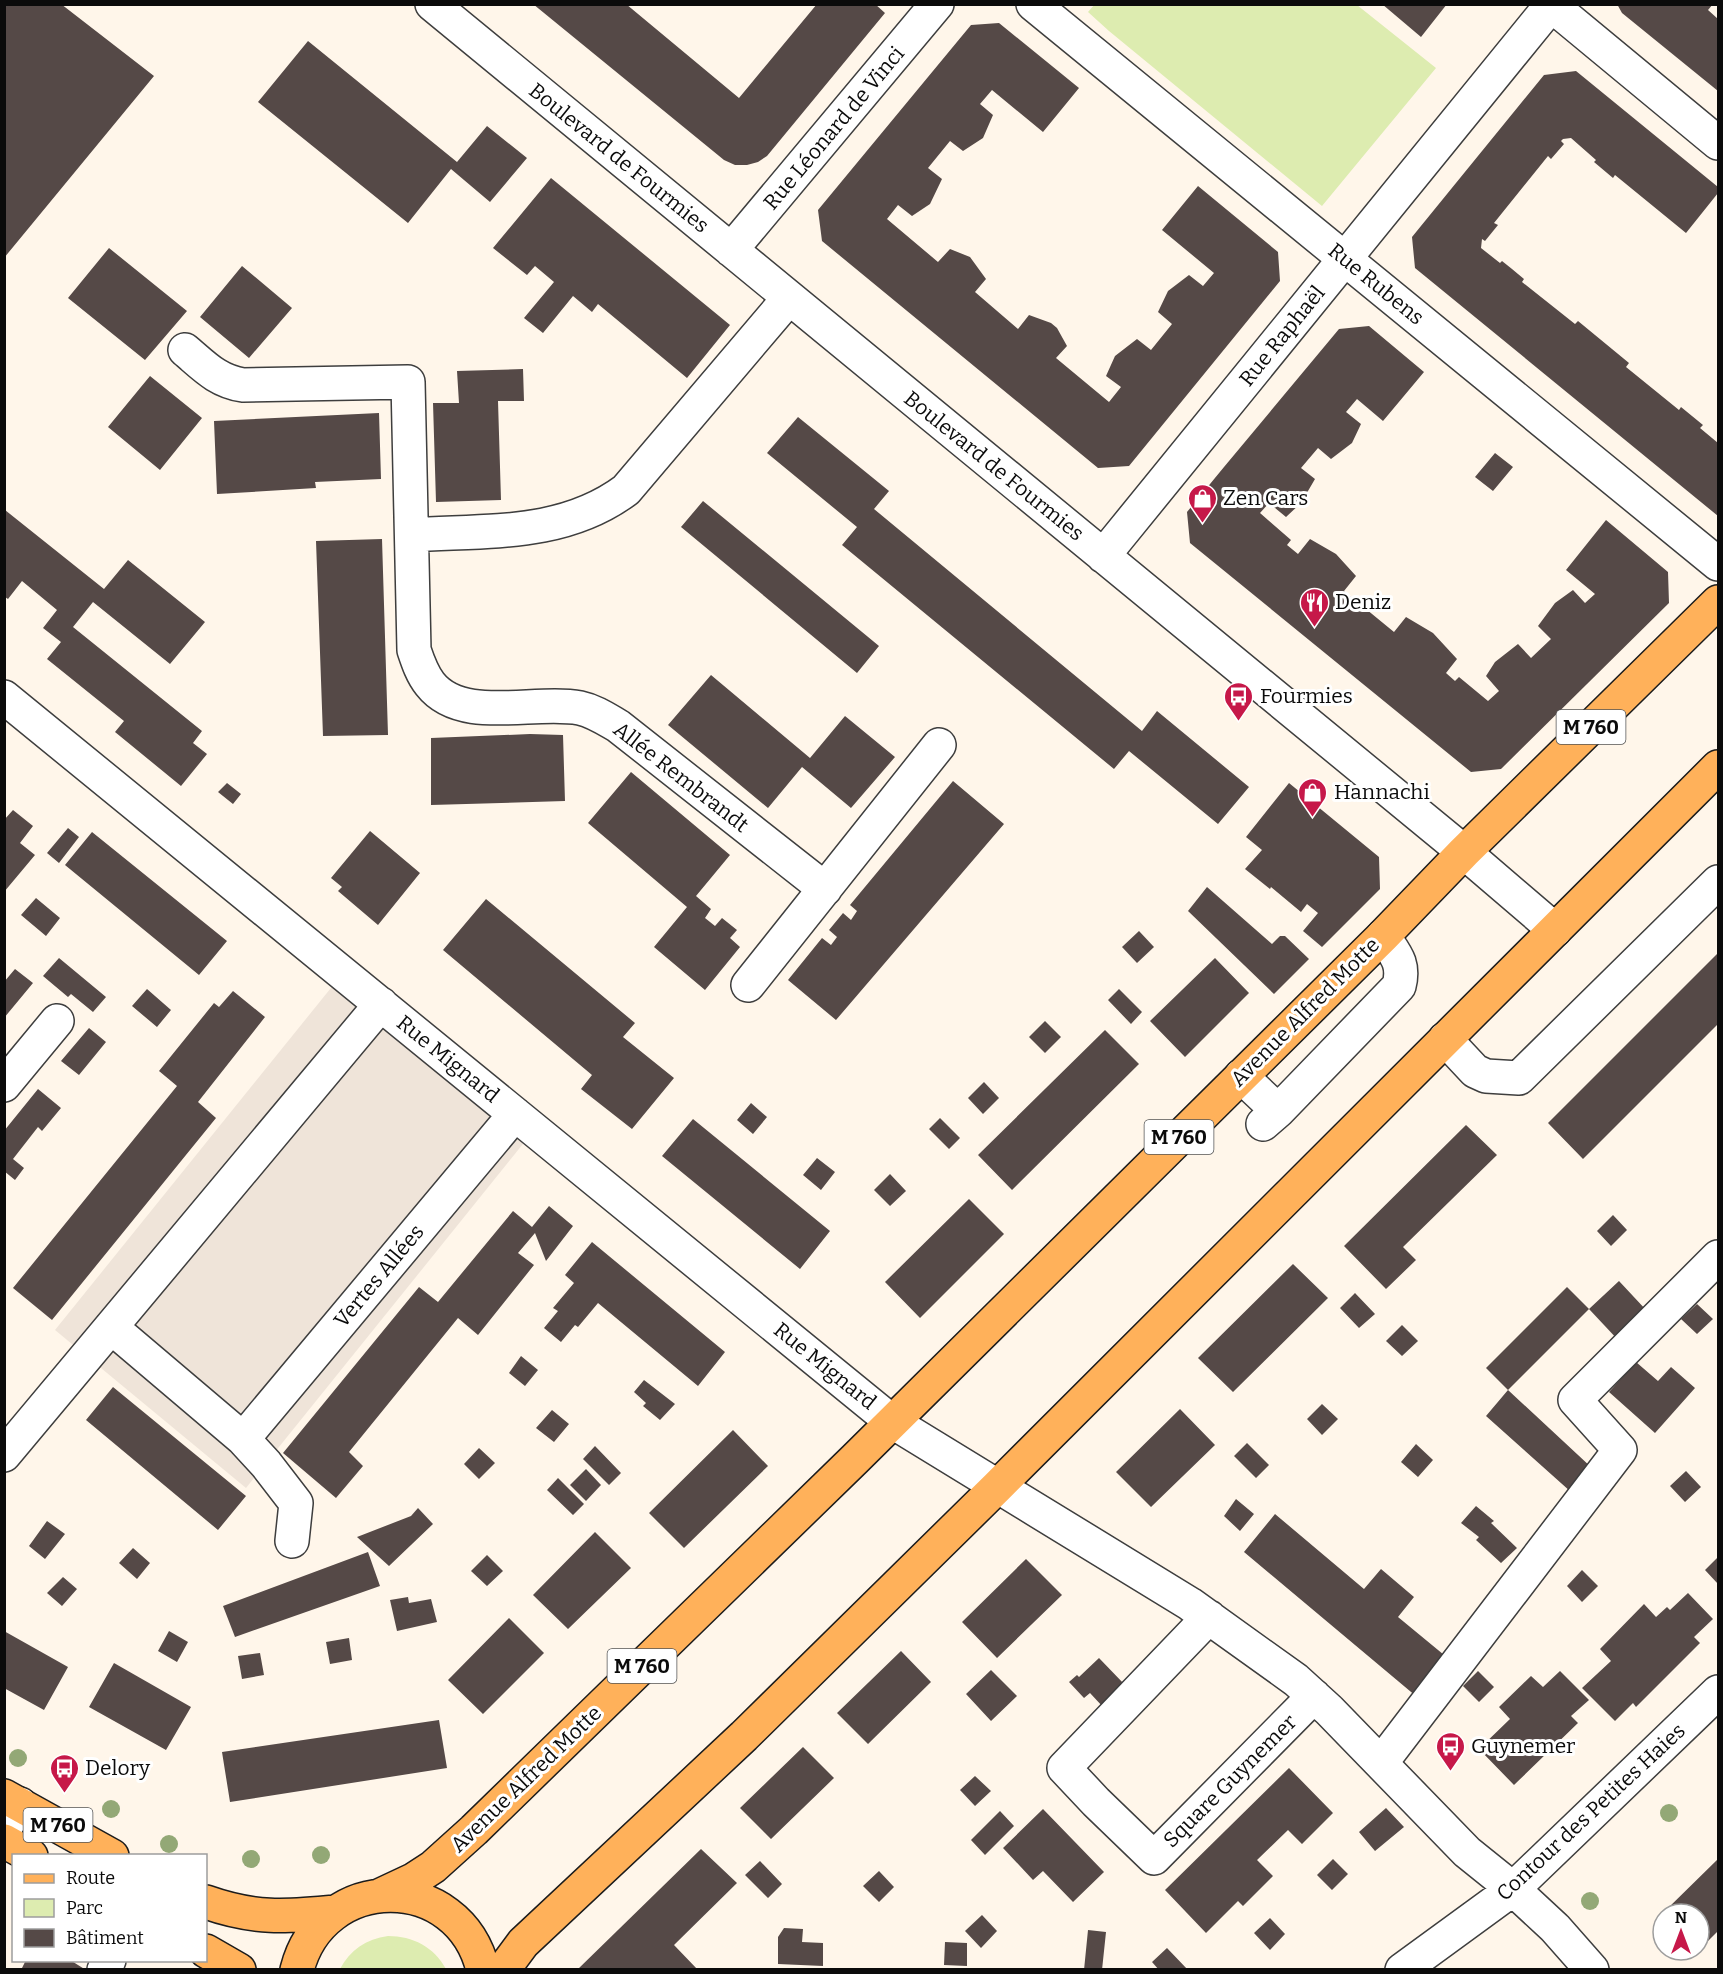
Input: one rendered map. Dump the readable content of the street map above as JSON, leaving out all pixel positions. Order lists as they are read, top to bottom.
{
  "streets": {
    "main road": ["M 760", "Avenue Alfred Motte"],
    "street": [
      "Rue Léonard de Vinci",
      "Boulevard de Fourmies",
      "Rue Rubens",
      "Rue Raphaël",
      "Allée Rembrandt",
      "Rue Mignard",
      "Vertes Allées",
      "Square Guynemer",
      "Contour des Petites Haies"
    ]
  },
  "crossings": [
    ["Rue Léonard de Vinci", "Boulevard de Fourmies"],
    ["Boulevard de Fourmies", "Rue Raphaël"],
    ["Boulevard de Fourmies", "Avenue Alfred Motte"],
    ["Rue Rubens", "Rue Raphaël"],
    ["Avenue Alfred Motte", "Rue Mignard"],
    ["Rue Mignard", "Vertes Allées"],
    ["Square Guynemer", "Contour des Petites Haies"]
  ],
  "places": {
    "shop": ["Zen Cars", "Hannachi"],
    "restaurant": ["Deniz"],
    "bus stop": ["Fourmies", "Guynemer", "Delory"]
  },
  "legend": ["Route", "Parc", "Bâtiment"],
  "north": "top"
}
